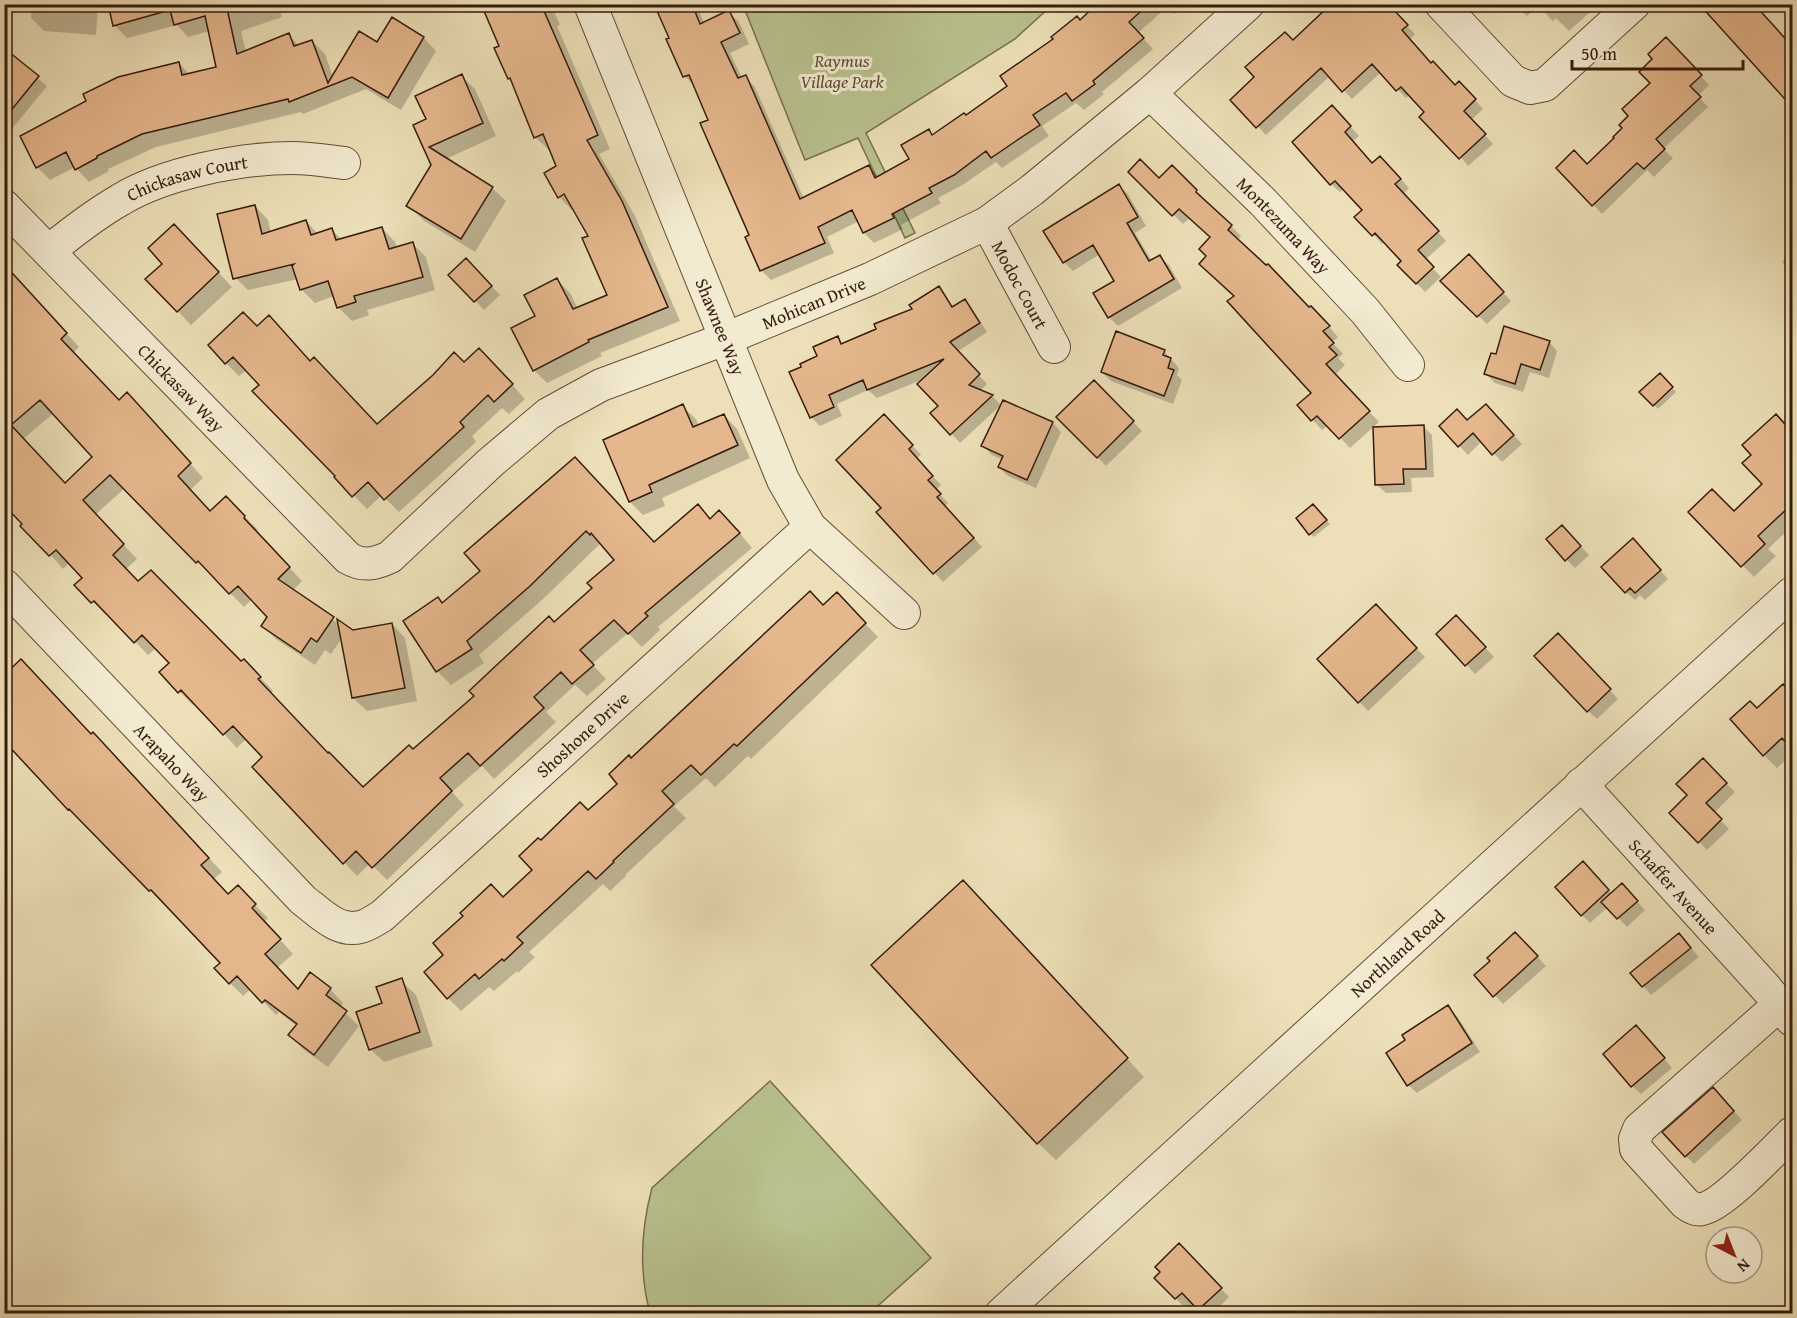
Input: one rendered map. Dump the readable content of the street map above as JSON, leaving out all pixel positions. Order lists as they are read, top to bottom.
{
  "streets": {
    "street": [
      "Chickasaw Court",
      "Montezuma Way",
      "Modoc Court",
      "Mohican Drive",
      "Shawnee Way",
      "Chickasaw Way",
      "Shoshone Drive",
      "Arapaho Way",
      "Schaffer Avenue",
      "Northland Road"
    ]
  },
  "crossings": [
    ["Chickasaw Court", "Chickasaw Way"],
    ["Montezuma Way", "Mohican Drive"],
    ["Modoc Court", "Mohican Drive"],
    ["Mohican Drive", "Shawnee Way"],
    ["Mohican Drive", "Chickasaw Way"],
    ["Shawnee Way", "Shoshone Drive"],
    ["Shoshone Drive", "Arapaho Way"],
    ["Schaffer Avenue", "Northland Road"]
  ],
  "parks": ["Raymus Village Park"],
  "scale_bar": "50 m",
  "north": "bottom right"
}
